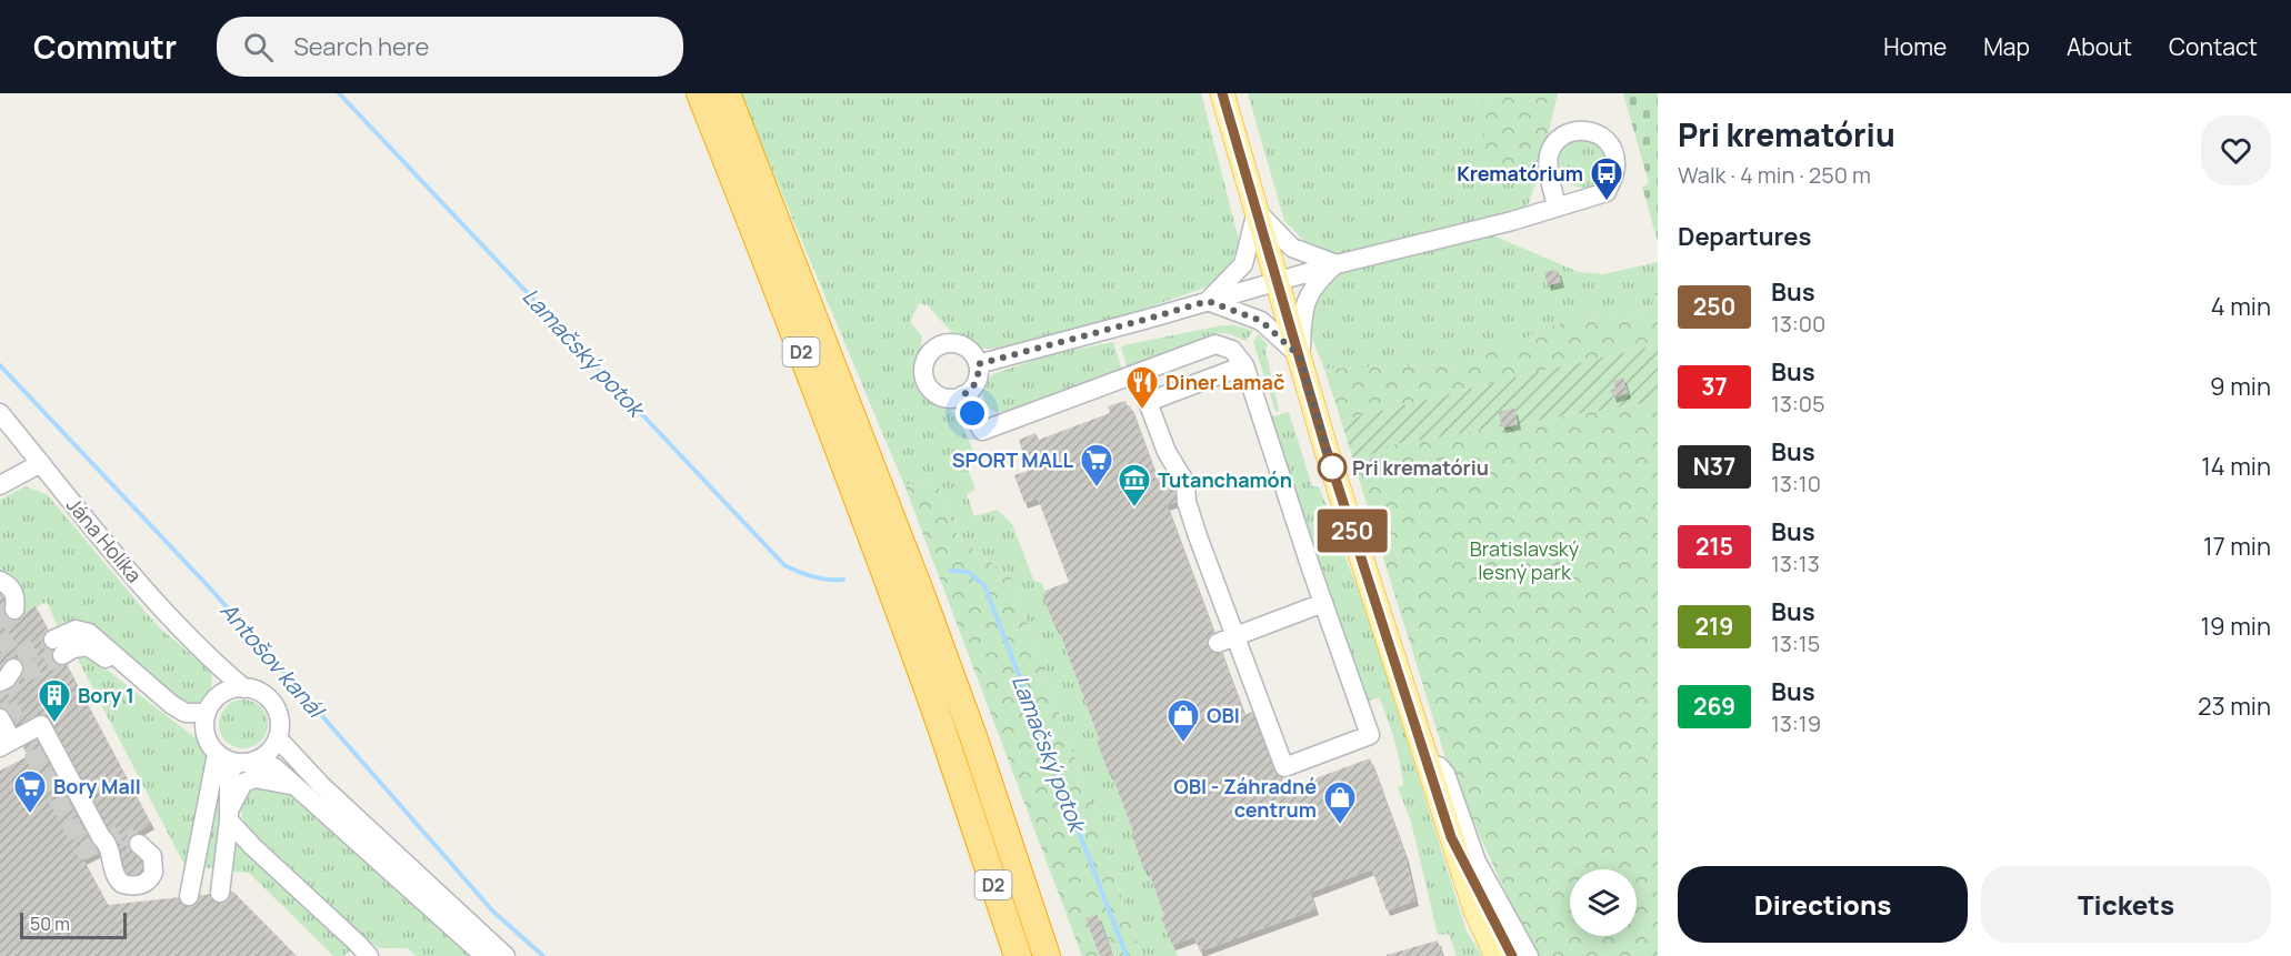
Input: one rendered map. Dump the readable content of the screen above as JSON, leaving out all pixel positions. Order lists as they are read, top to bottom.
{
  "streets": {
    "highway": ["D2"],
    "street": ["Jána Holíka"]
  },
  "water": ["Lamačský potok", "Antošov kanál"],
  "parks": ["Bratislavský lesný park"],
  "places": {
    "bus stop": ["Krematórium"],
    "restaurant": ["Diner Lamač"],
    "other": ["Pri krematóriu"],
    "supermarket": ["SPORT MALL", "Bory Mall"],
    "museum": ["Tutanchamón"],
    "building": ["Bory 1"],
    "shop": ["OBI", "OBI - Záhradné centrum"]
  },
  "lines": ["bus line 250"],
  "scale_bar": "50 m",
  "page": {
    "header": "Commutr",
    "search": "Search here",
    "nav": [
      "Home",
      "Map",
      "About",
      "Contact"
    ],
    "on_map": "250",
    "heading": [
      ["Pri krematóriu", "Walk · 4 min · 250 m"],
      "Departures"
    ],
    "list": [
      {
        "mark": "250",
        "name": "Bus",
        "note": "13:00",
        "value": "4 min"
      },
      {
        "mark": "37",
        "name": "Bus",
        "note": "13:05",
        "value": "9 min"
      },
      {
        "mark": "N37",
        "name": "Bus",
        "note": "13:10",
        "value": "14 min"
      },
      {
        "mark": "215",
        "name": "Bus",
        "note": "13:13",
        "value": "17 min"
      },
      {
        "mark": "219",
        "name": "Bus",
        "note": "13:15",
        "value": "19 min"
      },
      {
        "mark": "269",
        "name": "Bus",
        "note": "13:19",
        "value": "23 min"
      }
    ],
    "buttons": ["Directions", "Tickets"],
    "scale": "50 m"
  }
}
